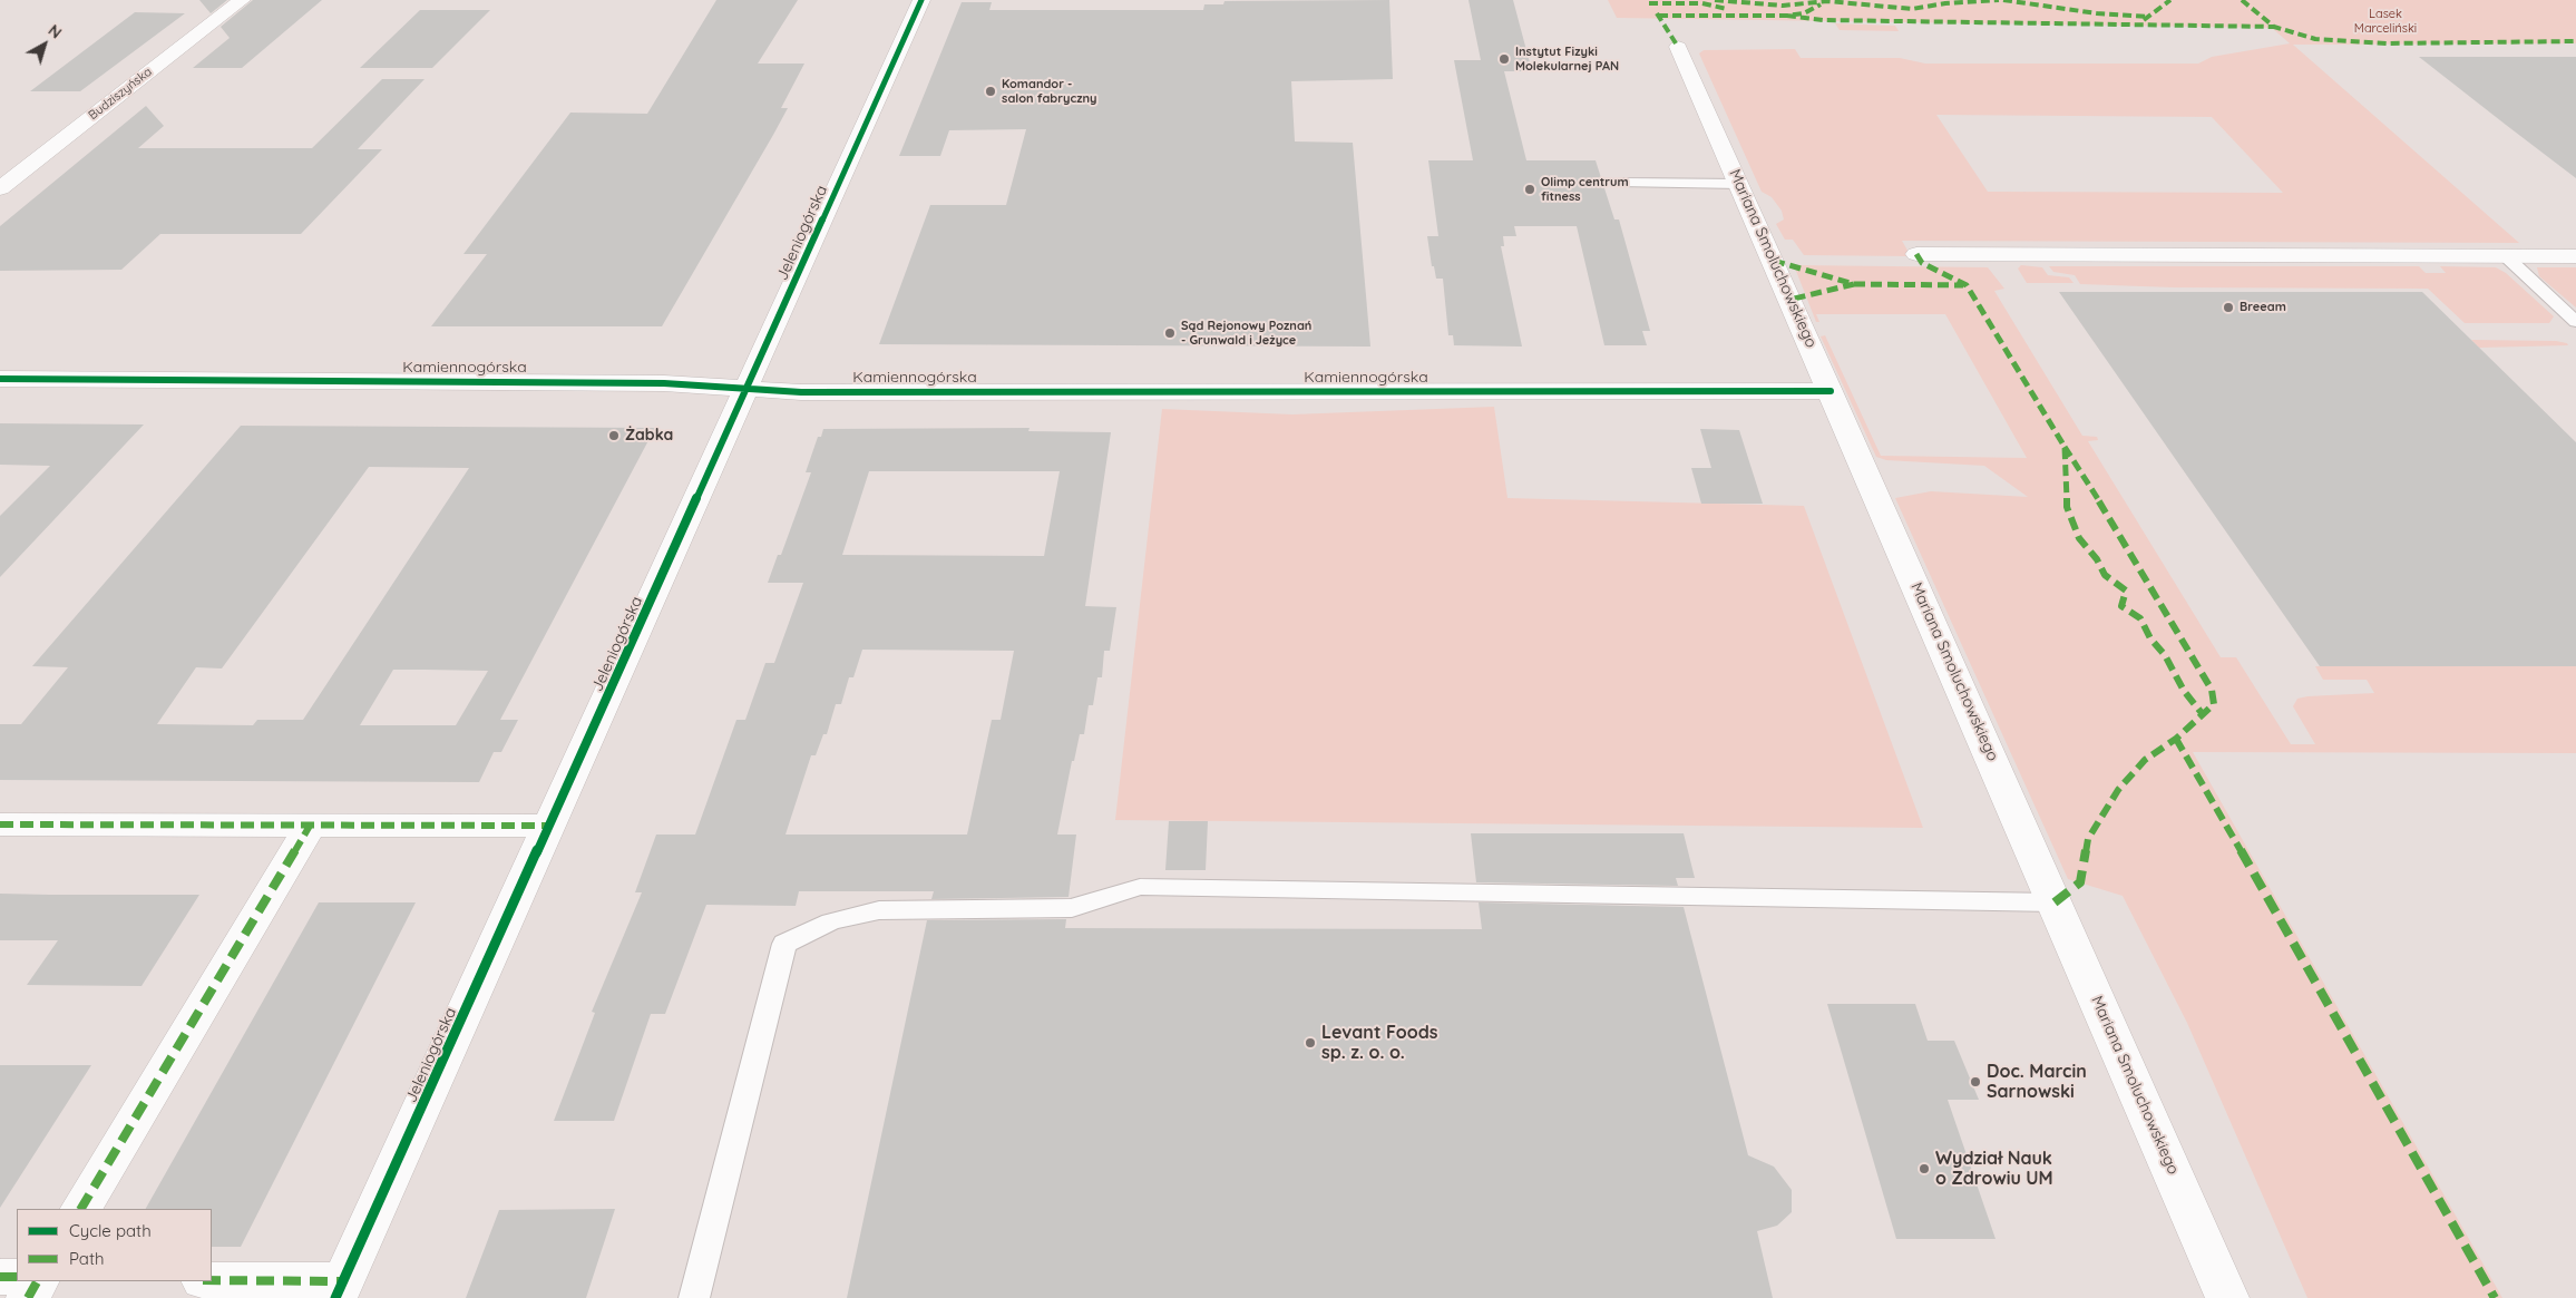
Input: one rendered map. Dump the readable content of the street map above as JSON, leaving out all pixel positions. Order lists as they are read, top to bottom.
{
  "streets": {
    "street": [
      "Budziszyńska",
      "Jeleniogórska",
      "Mariana Smoluchowskiego",
      "Kamiennogórska"
    ]
  },
  "crossings": [
    ["Jeleniogórska", "Kamiennogórska"],
    ["Mariana Smoluchowskiego", "Kamiennogórska"]
  ],
  "parks": ["Lasek Marceliński"],
  "places": [
    "Instytut Fizyki Molekularnej PAN",
    "Komandor - salon fabryczny",
    "Olimp centrum fitness",
    "Breeam",
    "Sąd Rejonowy Poznań - Grunwald i Jeżyce",
    "Żabka",
    "Levant Foods sp. z. o. o.",
    "Doc. Marcin Sarnowski",
    "Wydział Nauk o Zdrowiu UM"
  ],
  "legend": ["Cycle path", "Path"],
  "north": "top right"
}
